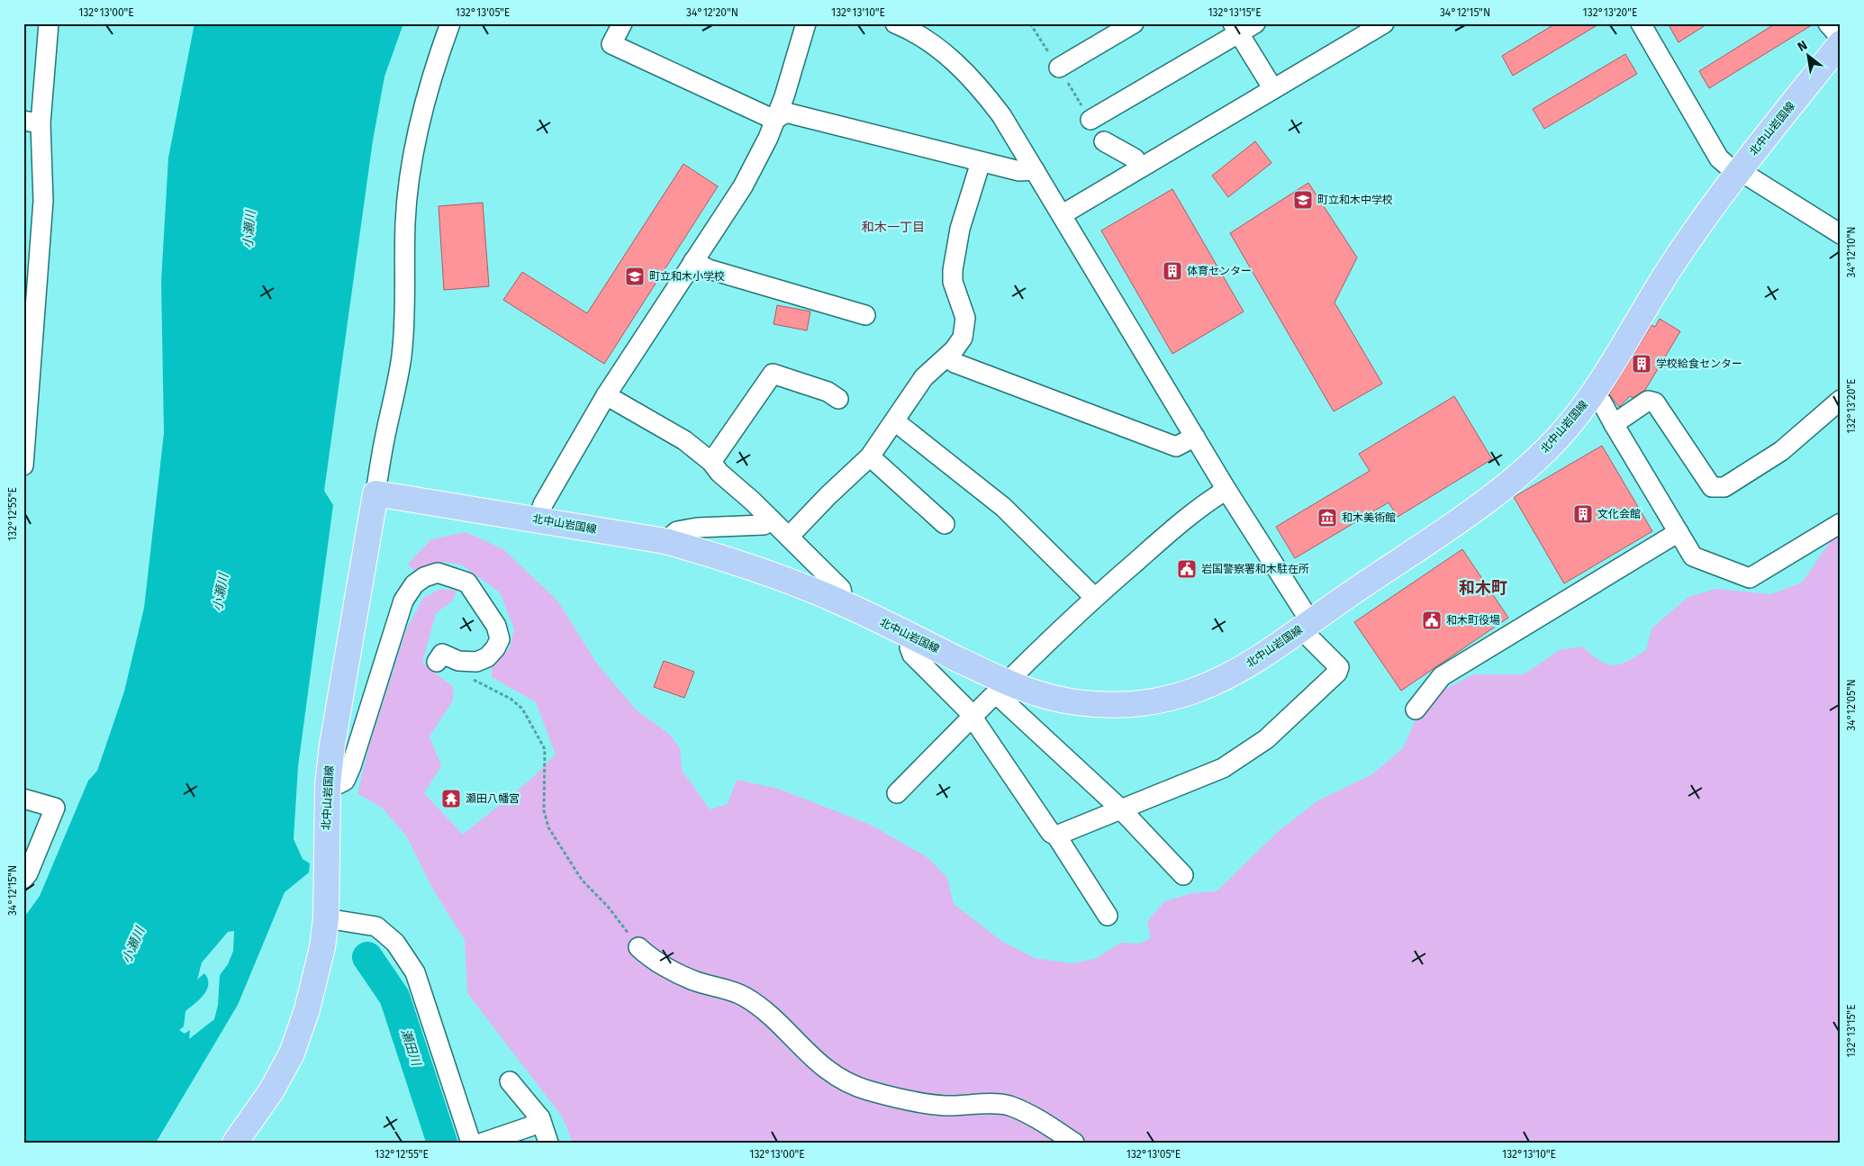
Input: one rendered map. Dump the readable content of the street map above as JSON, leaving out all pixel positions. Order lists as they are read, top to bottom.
{
  "streets": {
    "main road": ["北中山岩国線"]
  },
  "districts": ["和木一丁目", "和木町"],
  "water": ["小瀬川", "瀬田川"],
  "places": {
    "school or university": ["町立和木中学校", "町立和木小学校"],
    "building": ["体育センター", "学校給食センター", "文化会館"],
    "museum": ["和木美術館"],
    "public building": ["岩国警察署和木駐在所", "和木町役場"],
    "temple": ["瀬田八幡宮"]
  },
  "north": "top left",
  "coordinates": [
    "132°13'00\"E",
    "132°13'05\"E",
    "34°12'20\"N",
    "132°13'10\"E",
    "132°13'15\"E",
    "34°12'15\"N",
    "132°13'20\"E",
    "34°12'10\"N",
    "132°12'55\"E",
    "34°12'05\"N"
  ]
}
